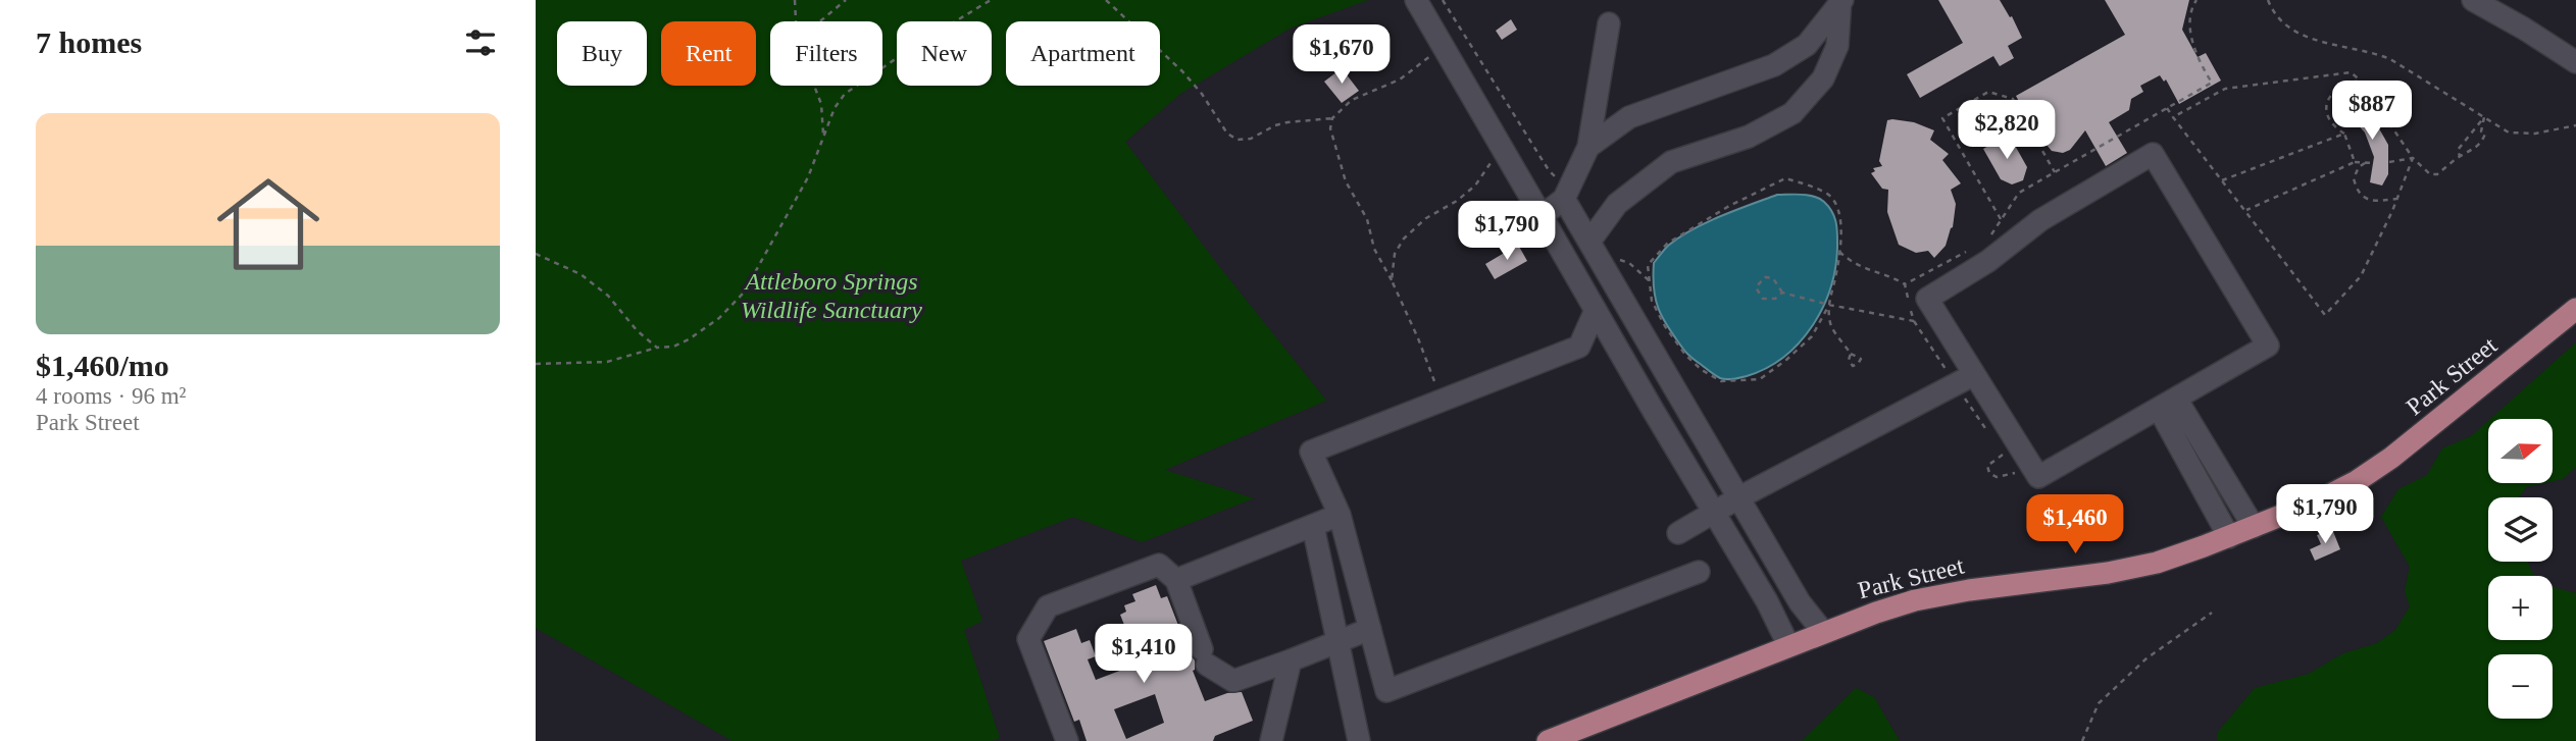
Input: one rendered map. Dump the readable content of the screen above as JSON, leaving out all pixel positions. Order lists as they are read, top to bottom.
{
  "streets": {
    "main road": ["Park Street"]
  },
  "parks": ["Attleboro Springs Wildlife Sanctuary"],
  "north": "right",
  "page": {
    "heading": "7 homes",
    "chip": [
      "Buy",
      "Rent",
      "Filters",
      "New",
      "Apartment"
    ],
    "price": [
      "$1,670",
      "$887",
      "$2,820",
      "$1,790",
      "$1,790",
      "$1,460",
      "$1,410"
    ],
    "list": [
      {
        "name": "$1,460/mo",
        "note": "4 rooms · 96 m² · Park Street"
      }
    ],
    "map_buttons": ["+", "−"]
  }
}
